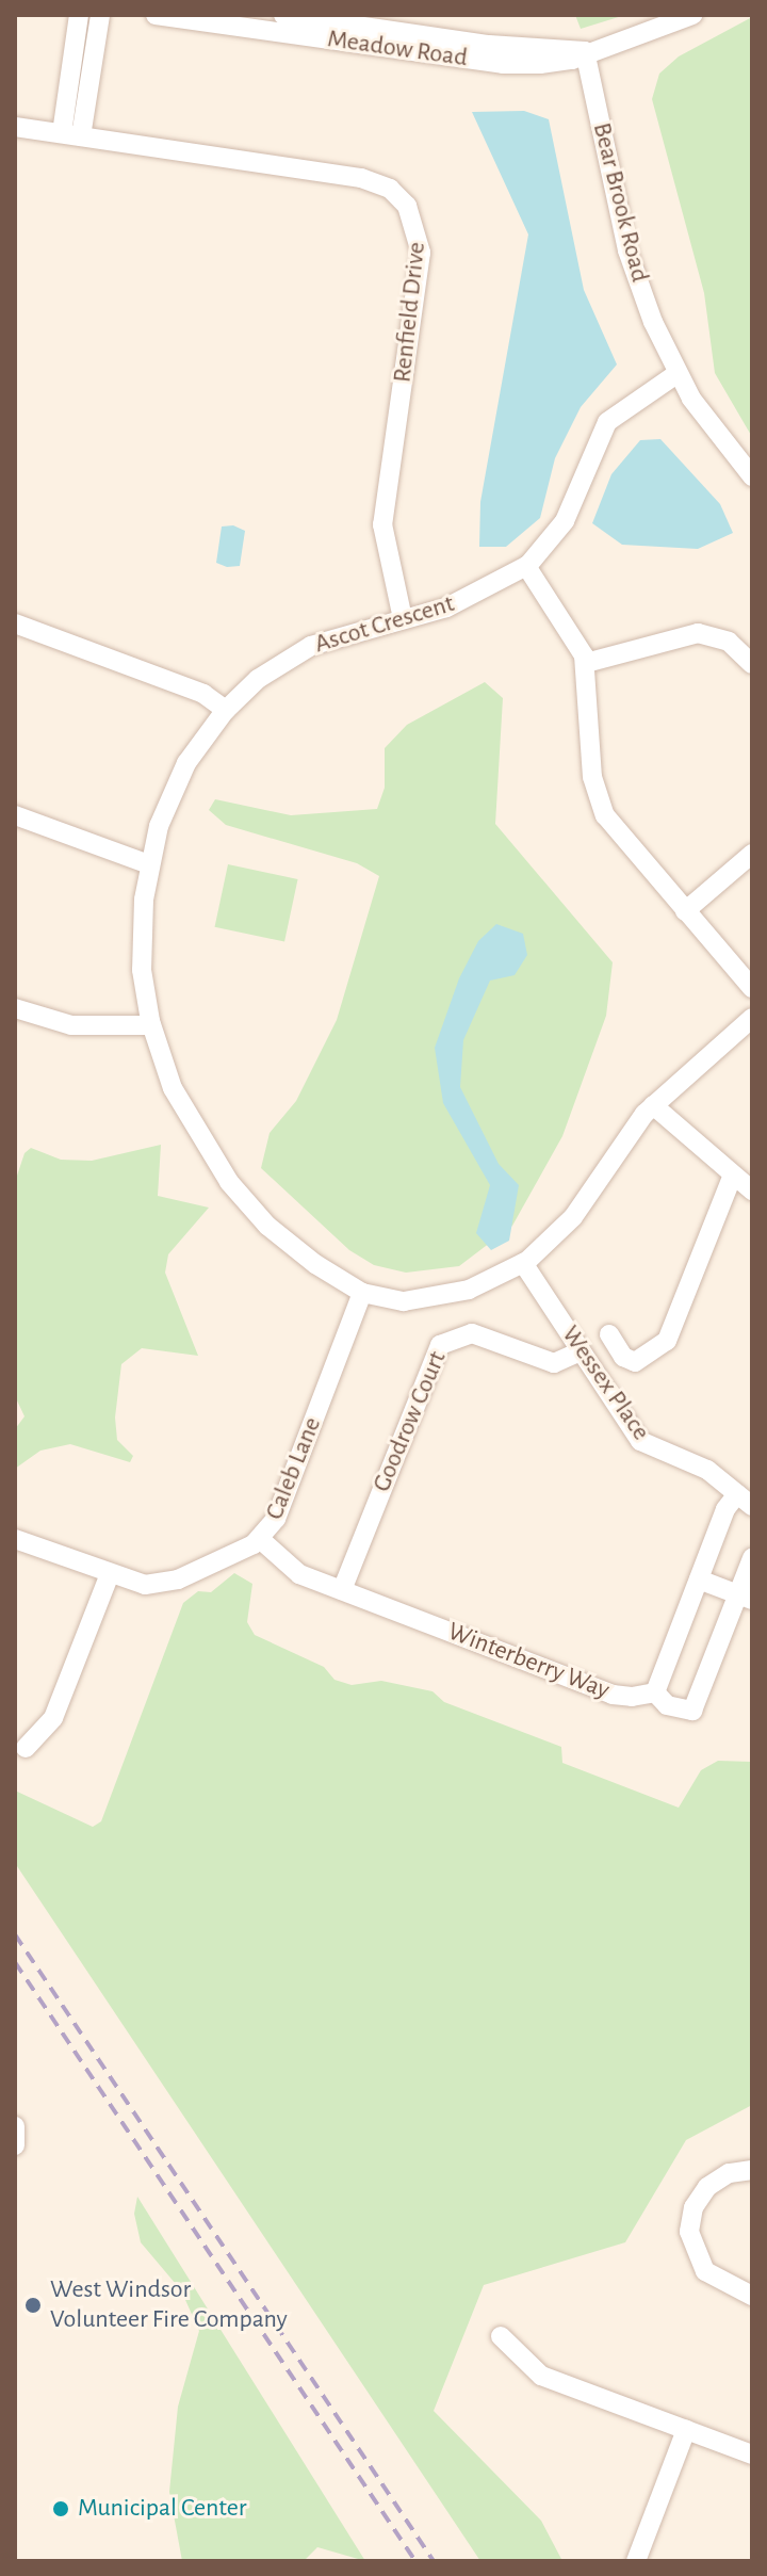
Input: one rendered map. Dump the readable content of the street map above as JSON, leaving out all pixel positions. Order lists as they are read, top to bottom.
{
  "streets": {
    "street": [
      "Meadow Road",
      "Bear Brook Road",
      "Renfield Drive",
      "Ascot Crescent",
      "Wessex Place",
      "Goodrow Court",
      "Caleb Lane",
      "Winterberry Way"
    ]
  },
  "crossings": [
    ["Meadow Road", "Bear Brook Road"],
    ["Bear Brook Road", "Ascot Crescent"],
    ["Renfield Drive", "Ascot Crescent"],
    ["Ascot Crescent", "Wessex Place"],
    ["Ascot Crescent", "Caleb Lane"],
    ["Wessex Place", "Goodrow Court"],
    ["Goodrow Court", "Winterberry Way"],
    ["Caleb Lane", "Winterberry Way"]
  ],
  "places": ["West Windsor Volunteer Fire Company", "Municipal Center"]
}
